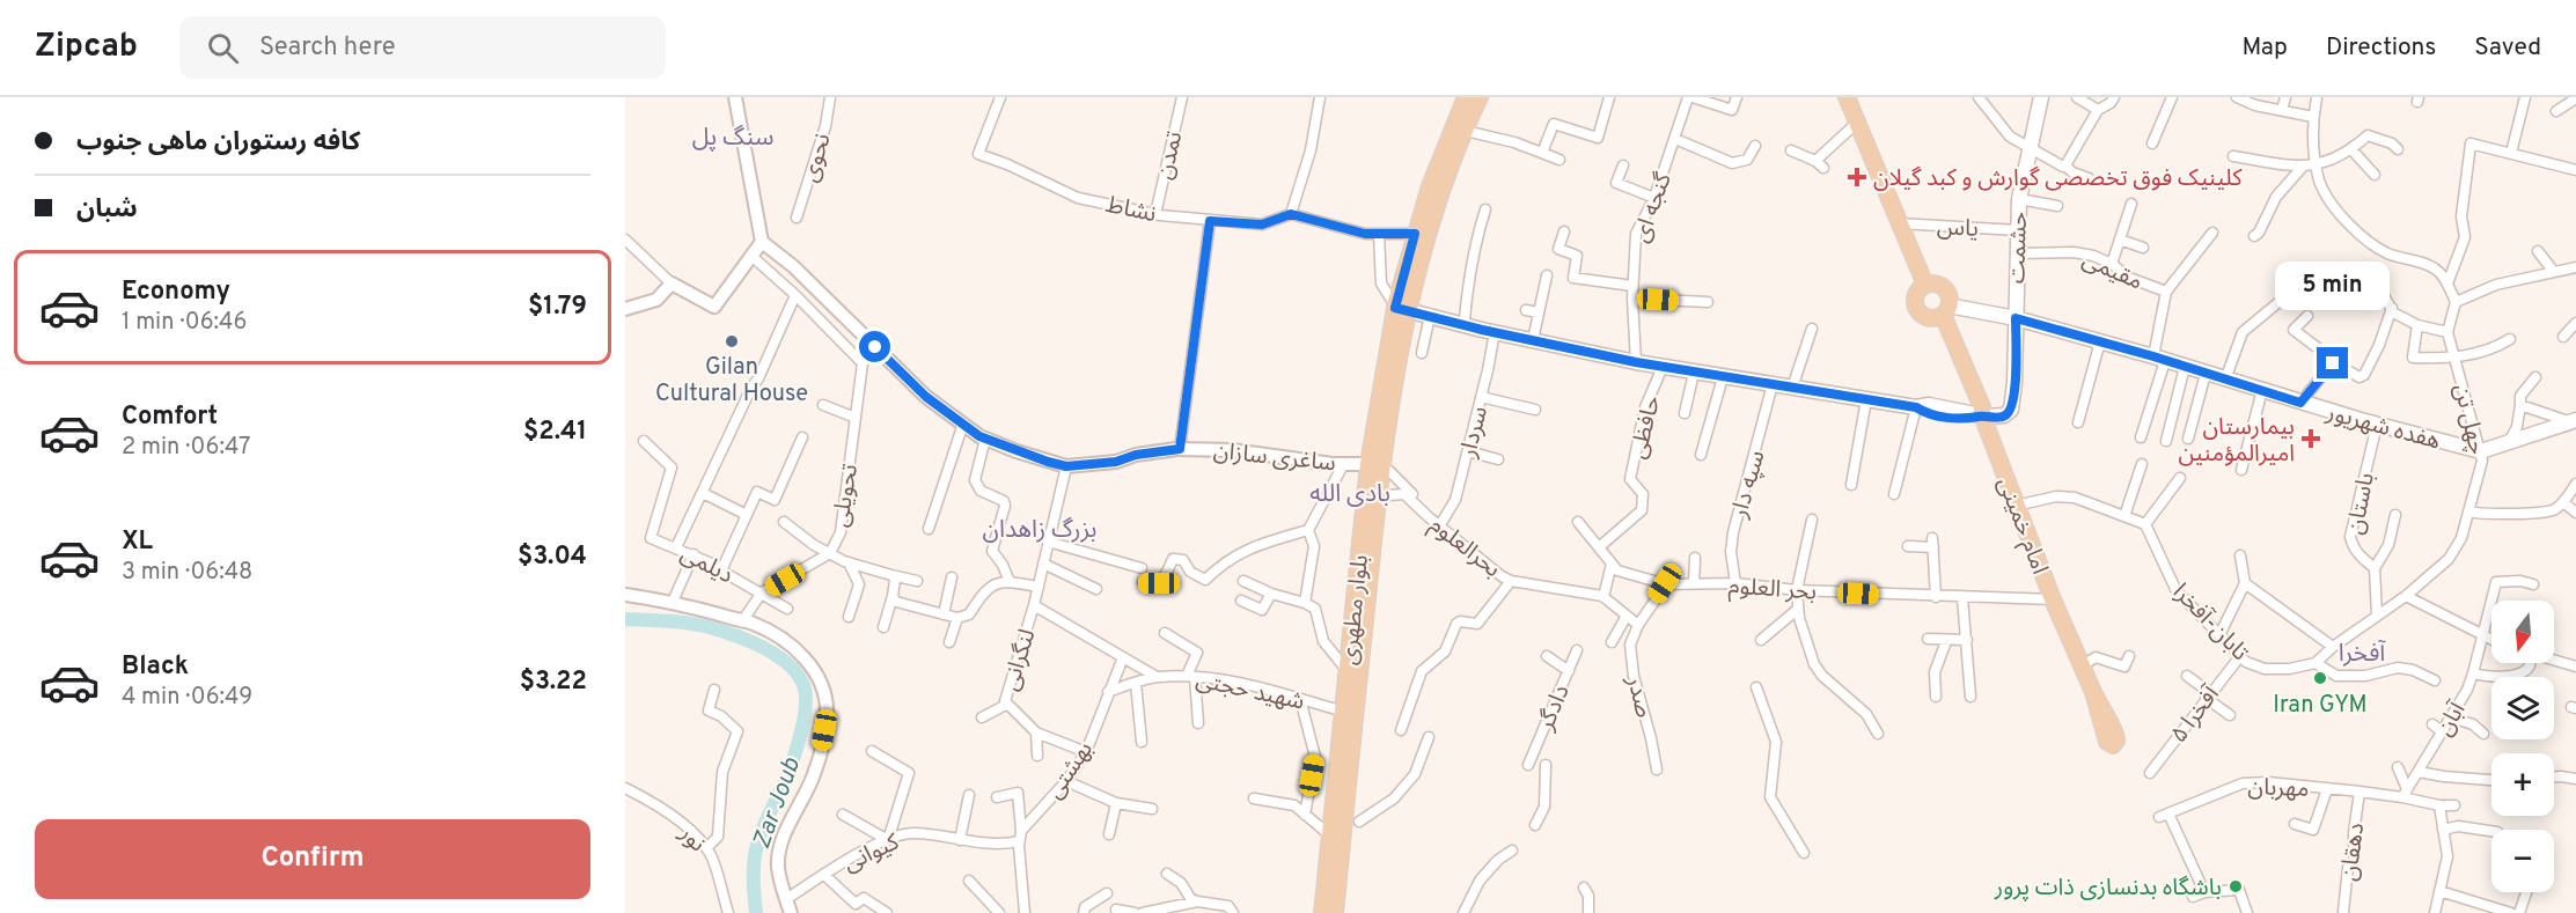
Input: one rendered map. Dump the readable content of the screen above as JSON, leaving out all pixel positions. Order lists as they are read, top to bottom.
{
  "streets": {
    "main road": [
      "حشمت",
      "هفده شهریور",
      "امام خمینی",
      "بلوار مطهری"
    ],
    "street": [
      "تمدن",
      "نحوی",
      "گنجه ای",
      "نشاط",
      "یاس",
      "مقیمی",
      "چهل تن",
      "حافظی",
      "سردار",
      "ساغری سازان",
      "سپه دار",
      "تحویلی",
      "باستان",
      "بحرالعلوم",
      "دیلمی",
      "بحر العلوم",
      "تابان-آفخرا",
      "لنگرانی",
      "شهید حجتی",
      "صدر",
      "دادگر",
      "آفخرا ۵",
      "آبان",
      "بهشتی",
      "مهربان",
      "نور",
      "کیوانی",
      "دهقان"
    ]
  },
  "crossings": [
    ["تمدن", "نشاط"],
    ["یاس", "حشمت"],
    ["حشمت", "مقیمی"],
    ["حشمت", "هفده شهریور"],
    ["حشمت", "امام خمینی"],
    ["چهل تن", "هفده شهریور"],
    ["هفده شهریور", "باستان"],
    ["هفده شهریور", "امام خمینی"],
    ["سردار", "بحرالعلوم"],
    ["ساغری سازان", "بلوار مطهری"],
    ["ساغری سازان", "لنگرانی"],
    ["سپه دار", "بحر العلوم"],
    ["تحویلی", "دیلمی"],
    ["امام خمینی", "بحر العلوم"],
    ["بحرالعلوم", "بلوار مطهری"],
    ["بحرالعلوم", "صدر"],
    ["بلوار مطهری", "شهید حجتی"],
    ["تابان-آفخرا", "آفخرا ۵"],
    ["لنگرانی", "بهشتی"],
    ["شهید حجتی", "بهشتی"],
    ["آبان", "مهربان"],
    ["بهشتی", "کیوانی"],
    ["مهربان", "دهقان"]
  ],
  "districts": [
    "سنگ پل",
    "بادی الله",
    "بزرگ زاهدان",
    "آفخرا"
  ],
  "water": ["Zar Joub"],
  "places": {
    "health": ["کلینیک فوق تخصصی گوارش و کبد گیلان", "بیمارستان امیرالمؤمنین"],
    "other": ["Gilan Cultural House", "Iran GYM", "باشگاه بدنسازی ذات پرور"]
  },
  "north": "bottom",
  "page": {
    "header": "Zipcab",
    "search": "Search here",
    "nav": ["Map", "Directions", "Saved"],
    "banner": ["کافه رستوران ماهی جنوب", "شبان"],
    "list": [
      {
        "name": "Economy",
        "note": "1 min · 06:46",
        "value": "$1.79"
      },
      {
        "name": "Comfort",
        "note": "2 min · 06:47",
        "value": "$2.41"
      },
      {
        "name": "XL",
        "note": "3 min · 06:48",
        "value": "$3.04"
      },
      {
        "name": "Black",
        "note": "4 min · 06:49",
        "value": "$3.22"
      }
    ],
    "bubble": "5 min",
    "map_buttons": ["+", "−"],
    "buttons": "Confirm"
  }
}
